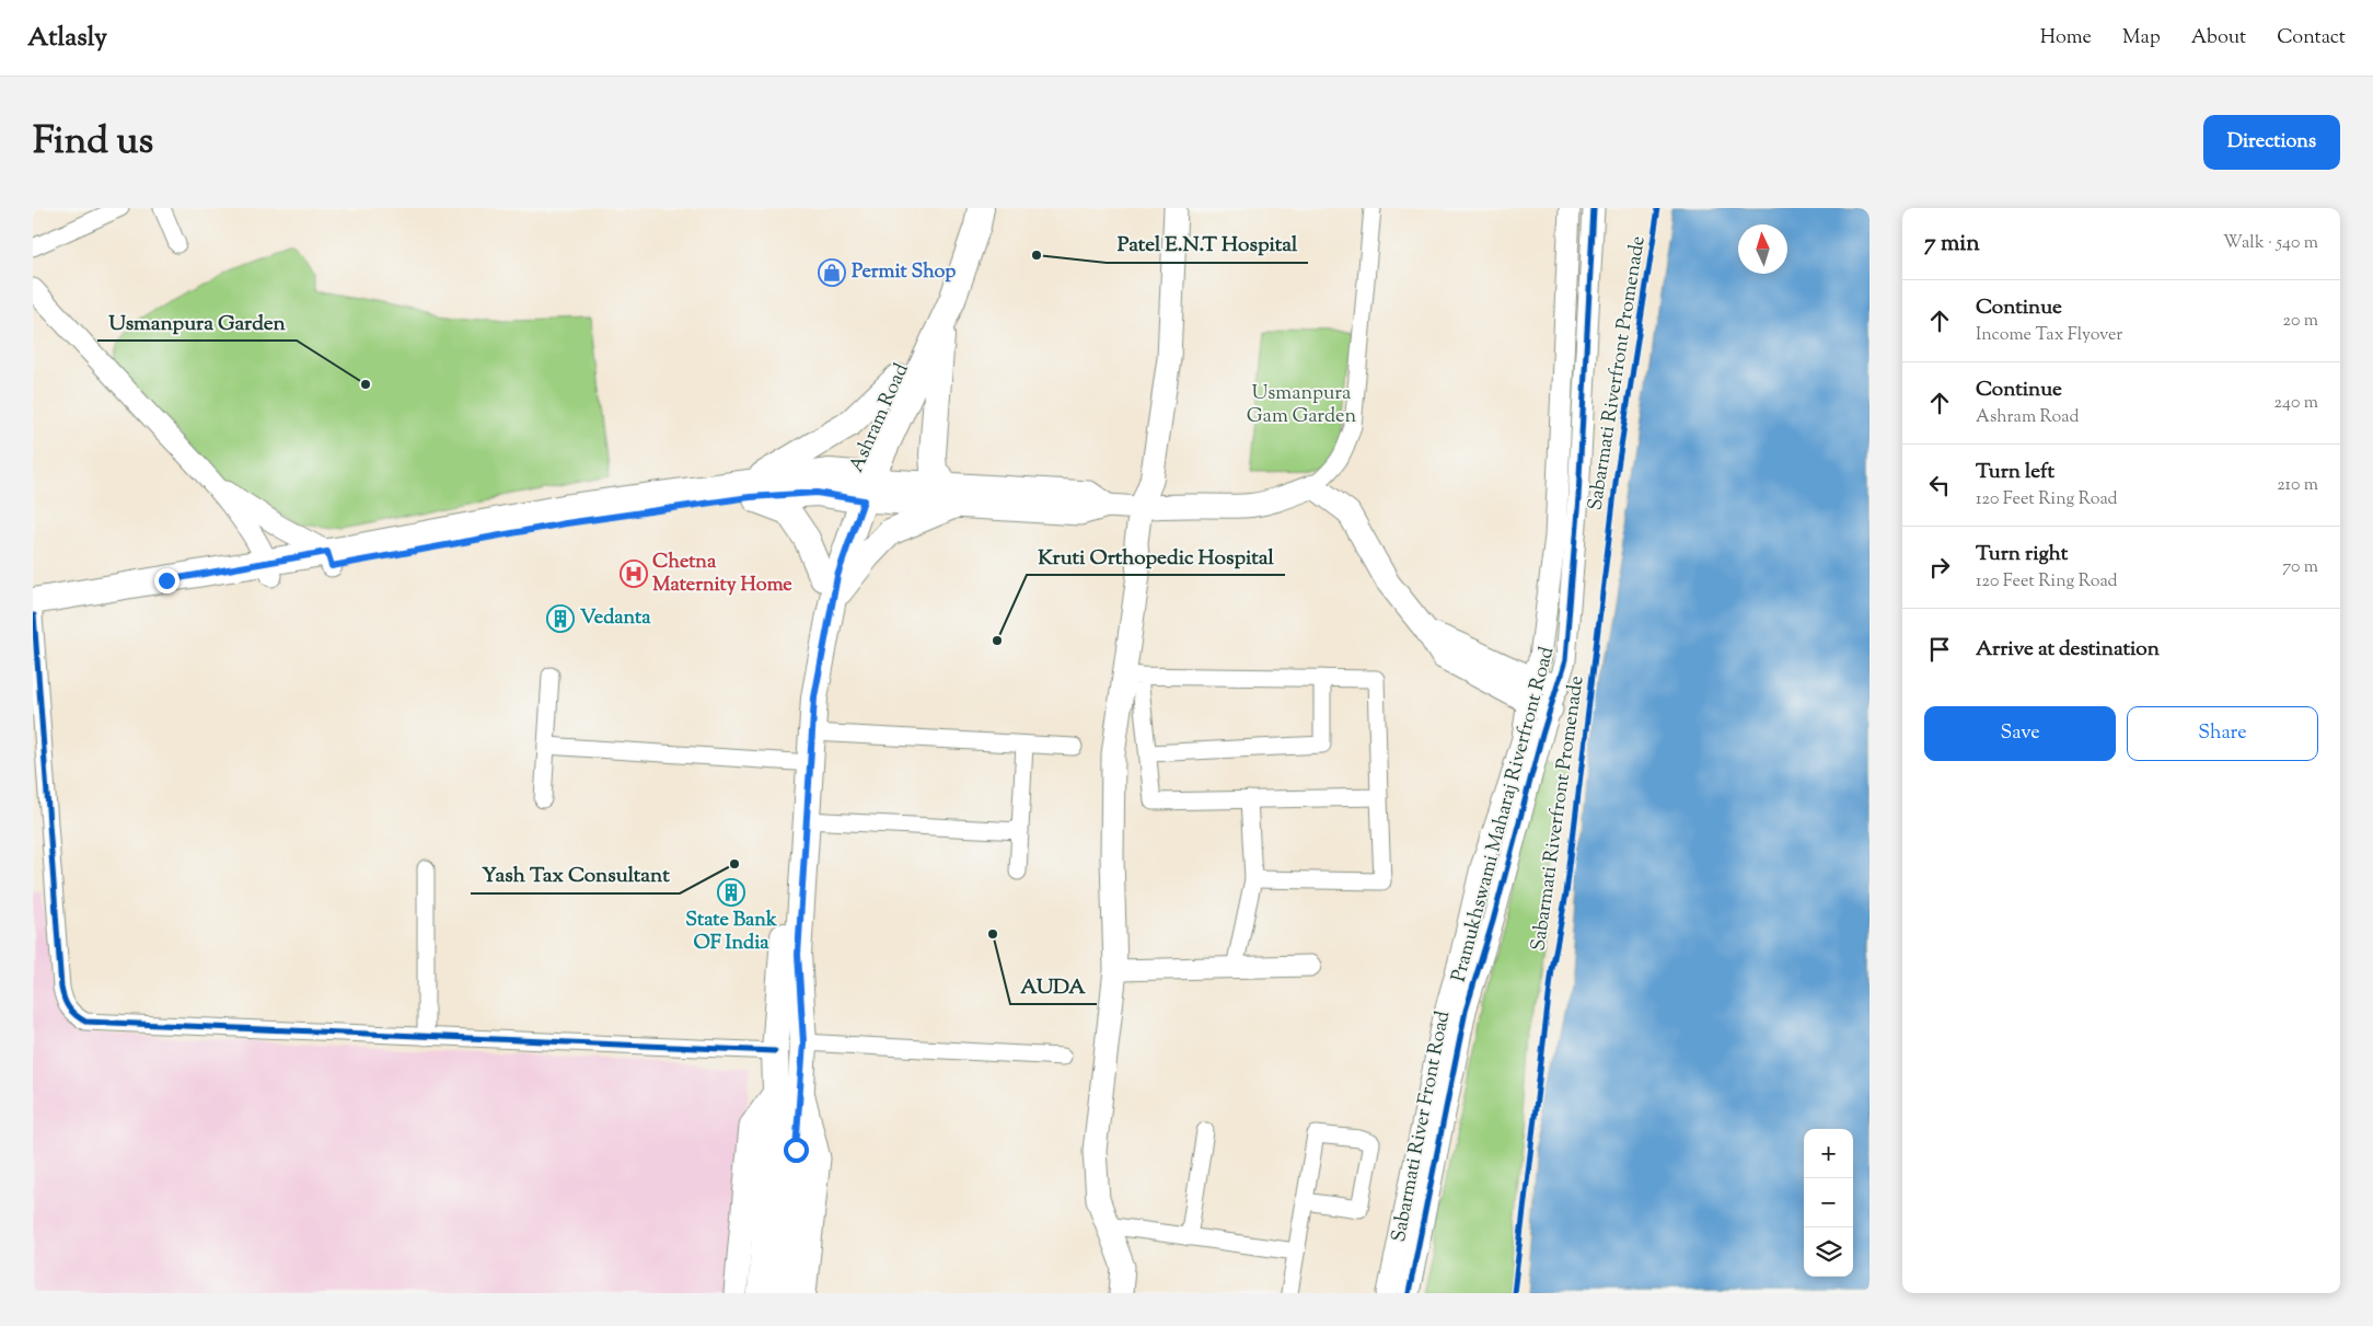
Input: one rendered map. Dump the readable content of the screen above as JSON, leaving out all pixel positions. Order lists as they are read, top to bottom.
{
  "streets": {
    "main road": ["Ashram Road"],
    "street": ["Pramukhswami Maharaj Riverfront Road", "Sabarmati River Front Road"],
    "cycle path": ["Sabarmati Riverfront Promenade"]
  },
  "crossings": [
    ["Pramukhswami Maharaj Riverfront Road", "Sabarmati River Front Road"]
  ],
  "parks": ["Usmanpura Gam Garden"],
  "places": {
    "other": [
      "Patel E.N.T Hospital",
      "Usmanpura Garden",
      "Kruti Orthopedic Hospital",
      "Yash Tax Consultant",
      "AUDA"
    ],
    "shop": ["Permit Shop"],
    "hospital": ["Chetna Maternity Home"],
    "building": ["Vedanta", "State Bank OF India"]
  },
  "north": "top",
  "page": {
    "header": "Atlasly",
    "nav": [
      "Home",
      "Map",
      "About",
      "Contact"
    ],
    "title": "Find us",
    "buttons": [
      "Directions",
      ["Save", "Share"]
    ],
    "heading": ["7 min", "Walk · 540 m"],
    "list": [
      ["Continue", "Income Tax Flyover", "20 m"],
      ["Continue", "Ashram Road", "240 m"],
      ["Turn left", "120 Feet Ring Road", "210 m"],
      ["Turn right", "120 Feet Ring Road", "70 m"],
      "Arrive at destination"
    ],
    "map_buttons": ["+", "−"]
  }
}
